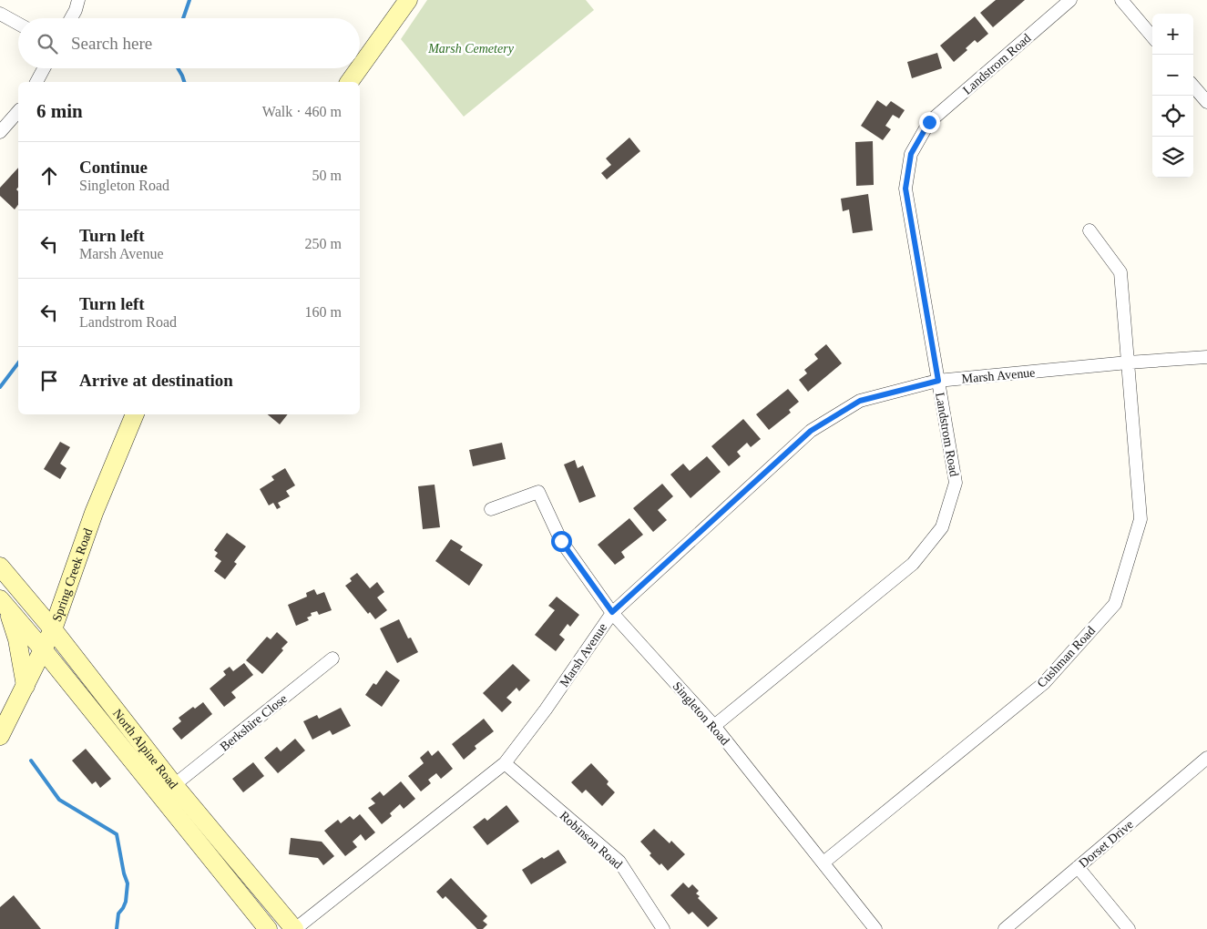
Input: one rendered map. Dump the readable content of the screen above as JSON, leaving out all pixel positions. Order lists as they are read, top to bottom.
{
  "streets": {
    "main road": ["Spring Creek Road", "North Alpine Road"],
    "street": [
      "Landstrom Road",
      "Marsh Avenue",
      "Cushman Road",
      "Singleton Road",
      "Berkshire Close",
      "Robinson Road",
      "Dorset Drive"
    ]
  },
  "crossings": [
    ["Landstrom Road", "Marsh Avenue"],
    ["Landstrom Road", "Singleton Road"],
    ["Marsh Avenue", "Cushman Road"],
    ["Marsh Avenue", "Singleton Road"],
    ["Marsh Avenue", "North Alpine Road"],
    ["Marsh Avenue", "Robinson Road"],
    ["Spring Creek Road", "North Alpine Road"],
    ["Cushman Road", "Singleton Road"],
    ["Berkshire Close", "North Alpine Road"]
  ],
  "parks": ["Marsh Cemetery"],
  "page": {
    "map_buttons": ["+", "−"],
    "search": "Search here",
    "heading": ["6 min", "Walk · 460 m"],
    "list": [
      ["Continue", "Singleton Road", "50 m"],
      ["Turn left", "Marsh Avenue", "250 m"],
      ["Turn left", "Landstrom Road", "160 m"],
      "Arrive at destination"
    ]
  }
}
